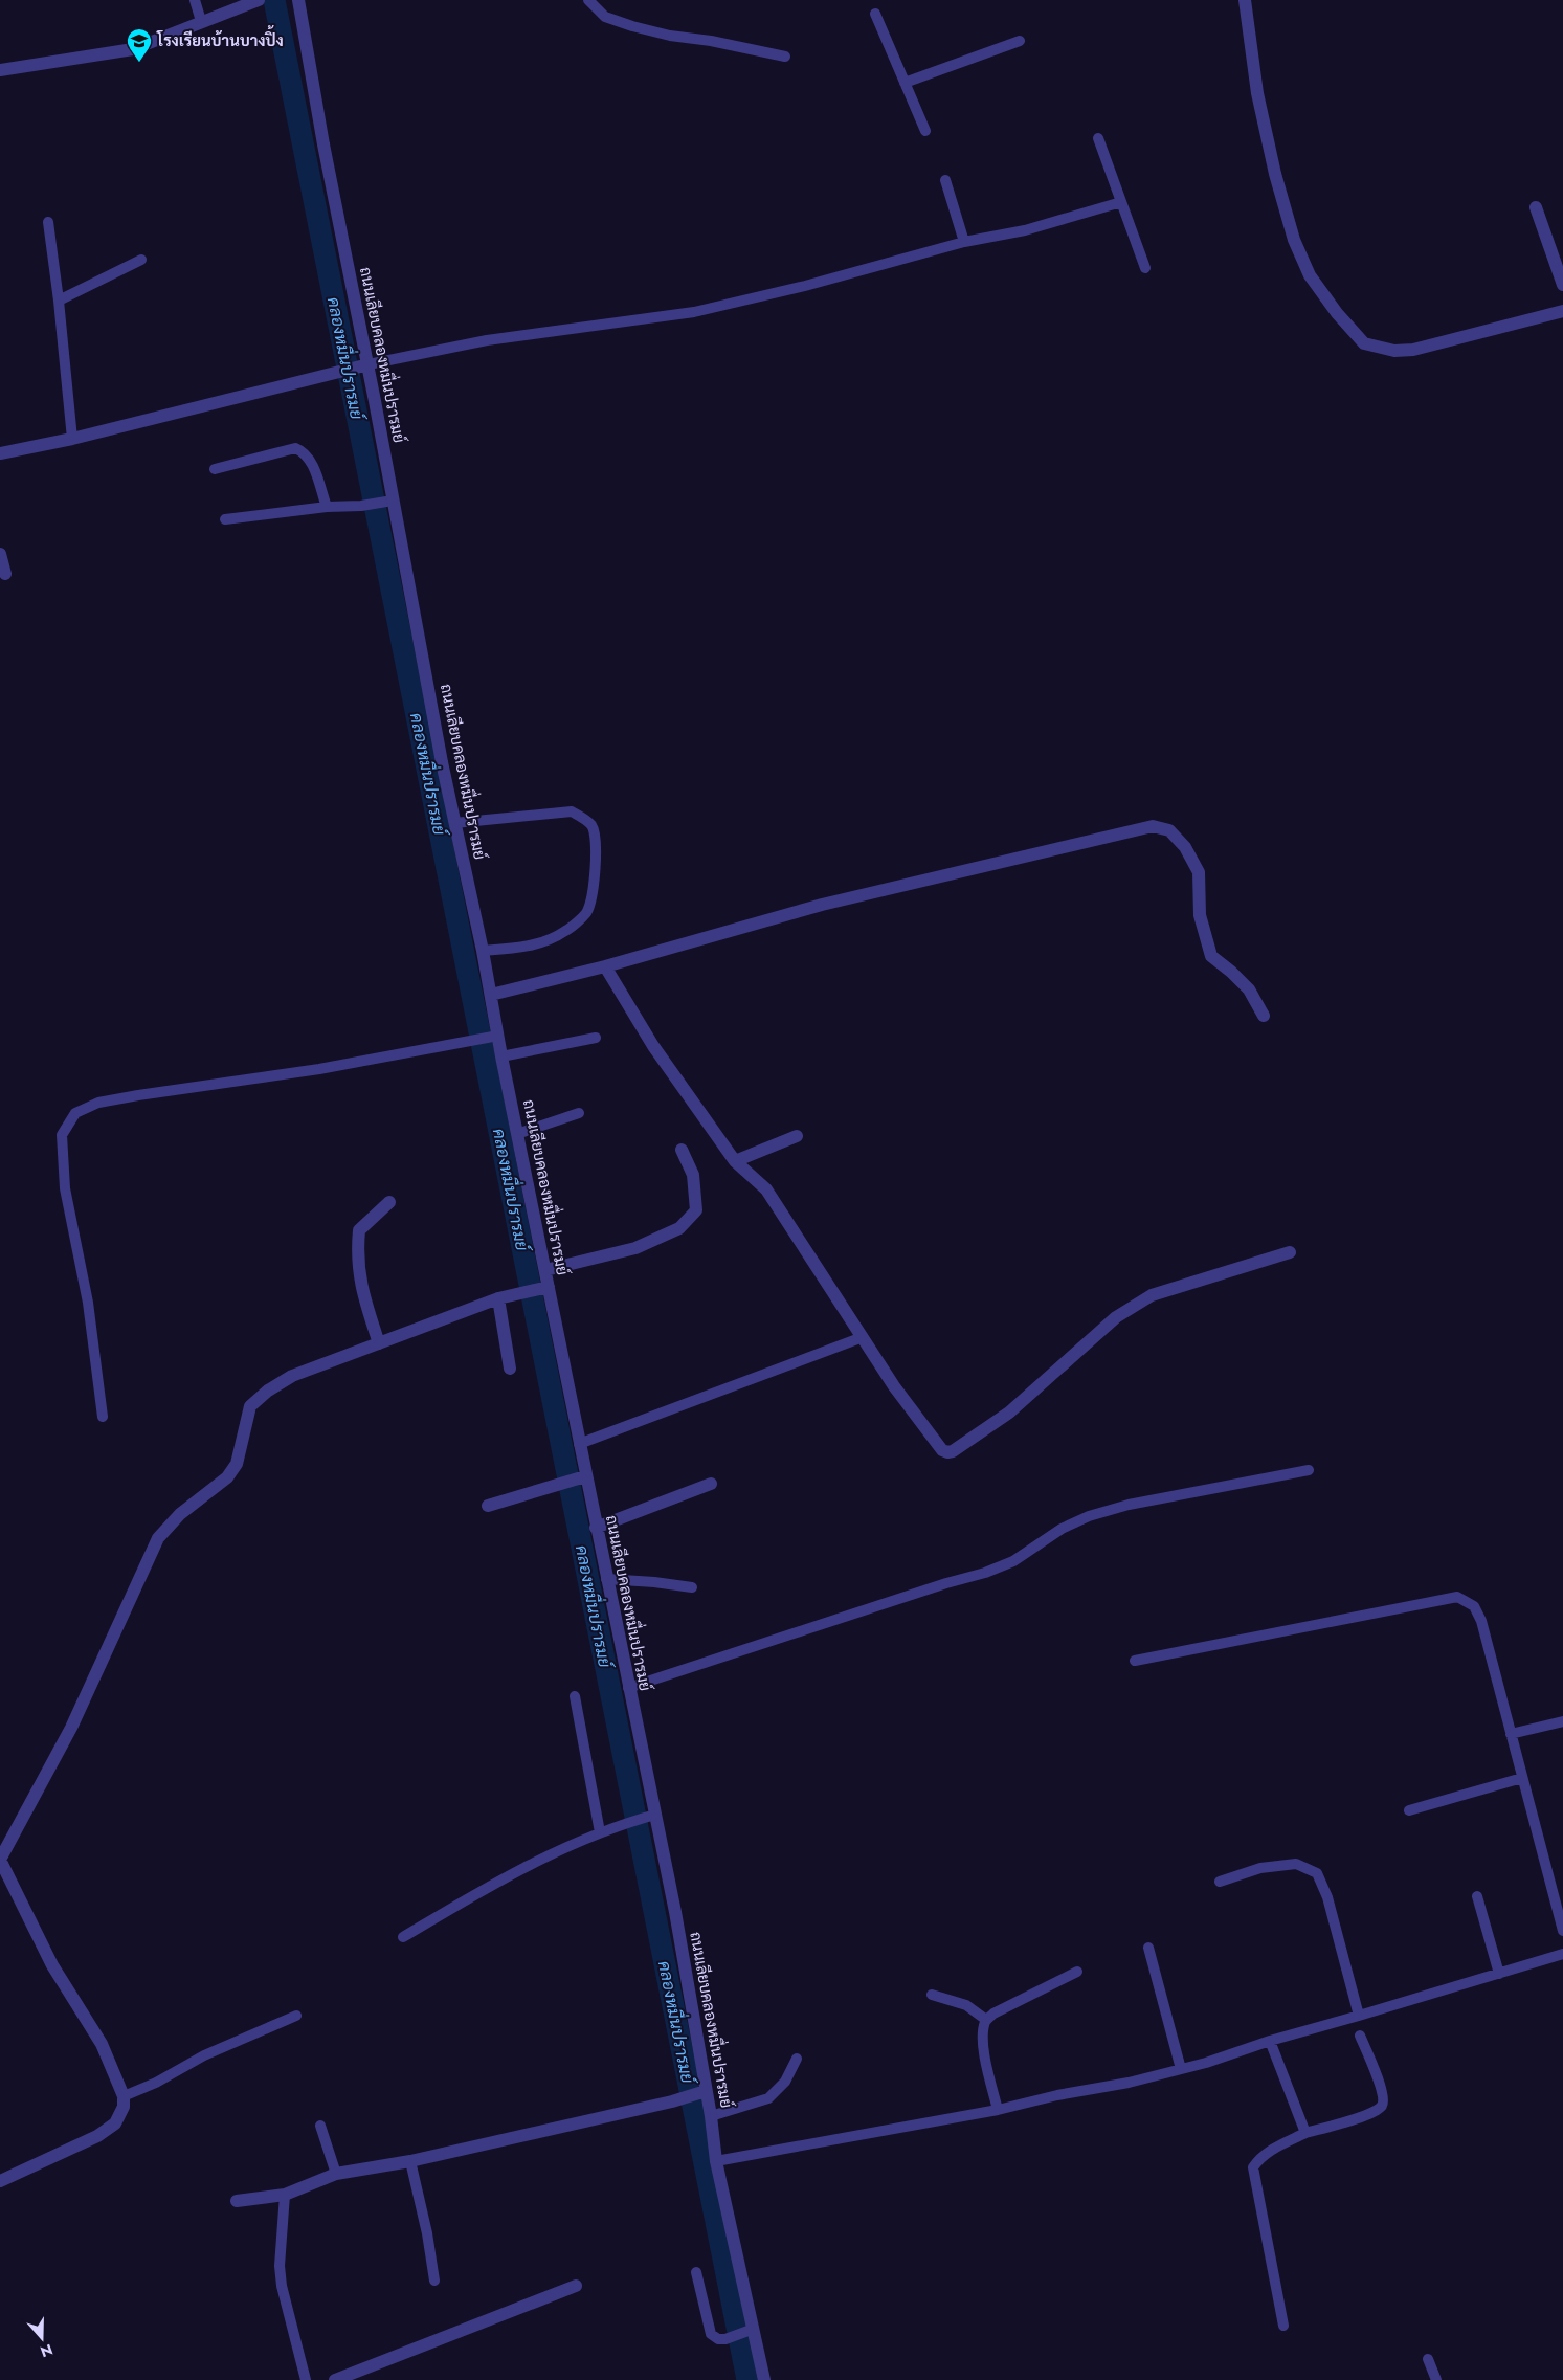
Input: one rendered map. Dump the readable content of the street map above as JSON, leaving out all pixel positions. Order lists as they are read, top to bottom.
{
  "streets": {
    "street": ["ถนนเลียบคลองหมื่นปรารมย์"]
  },
  "water": ["คลองหมื่นปรารมย์"],
  "places": {
    "school or university": ["โรงเรียนบ้านบางปิ้ง"]
  },
  "north": "bottom"
}
